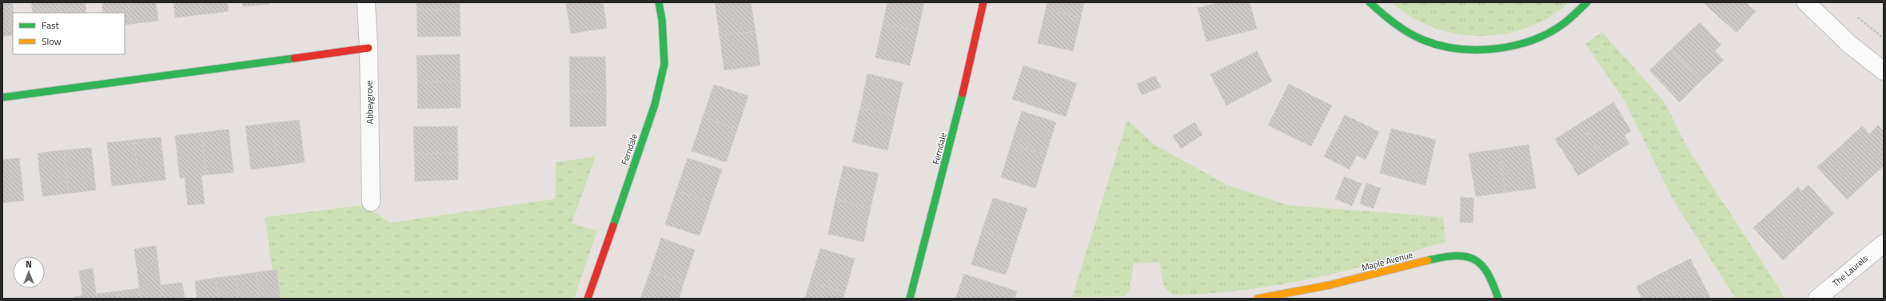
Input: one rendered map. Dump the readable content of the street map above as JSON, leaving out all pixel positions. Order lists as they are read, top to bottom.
{
  "streets": {
    "street": [
      "Abbeygrove",
      "Ferndale",
      "Maple Avenue",
      "The Laurels"
    ]
  },
  "legend": ["Fast", "Slow"],
  "north": "top"
}
